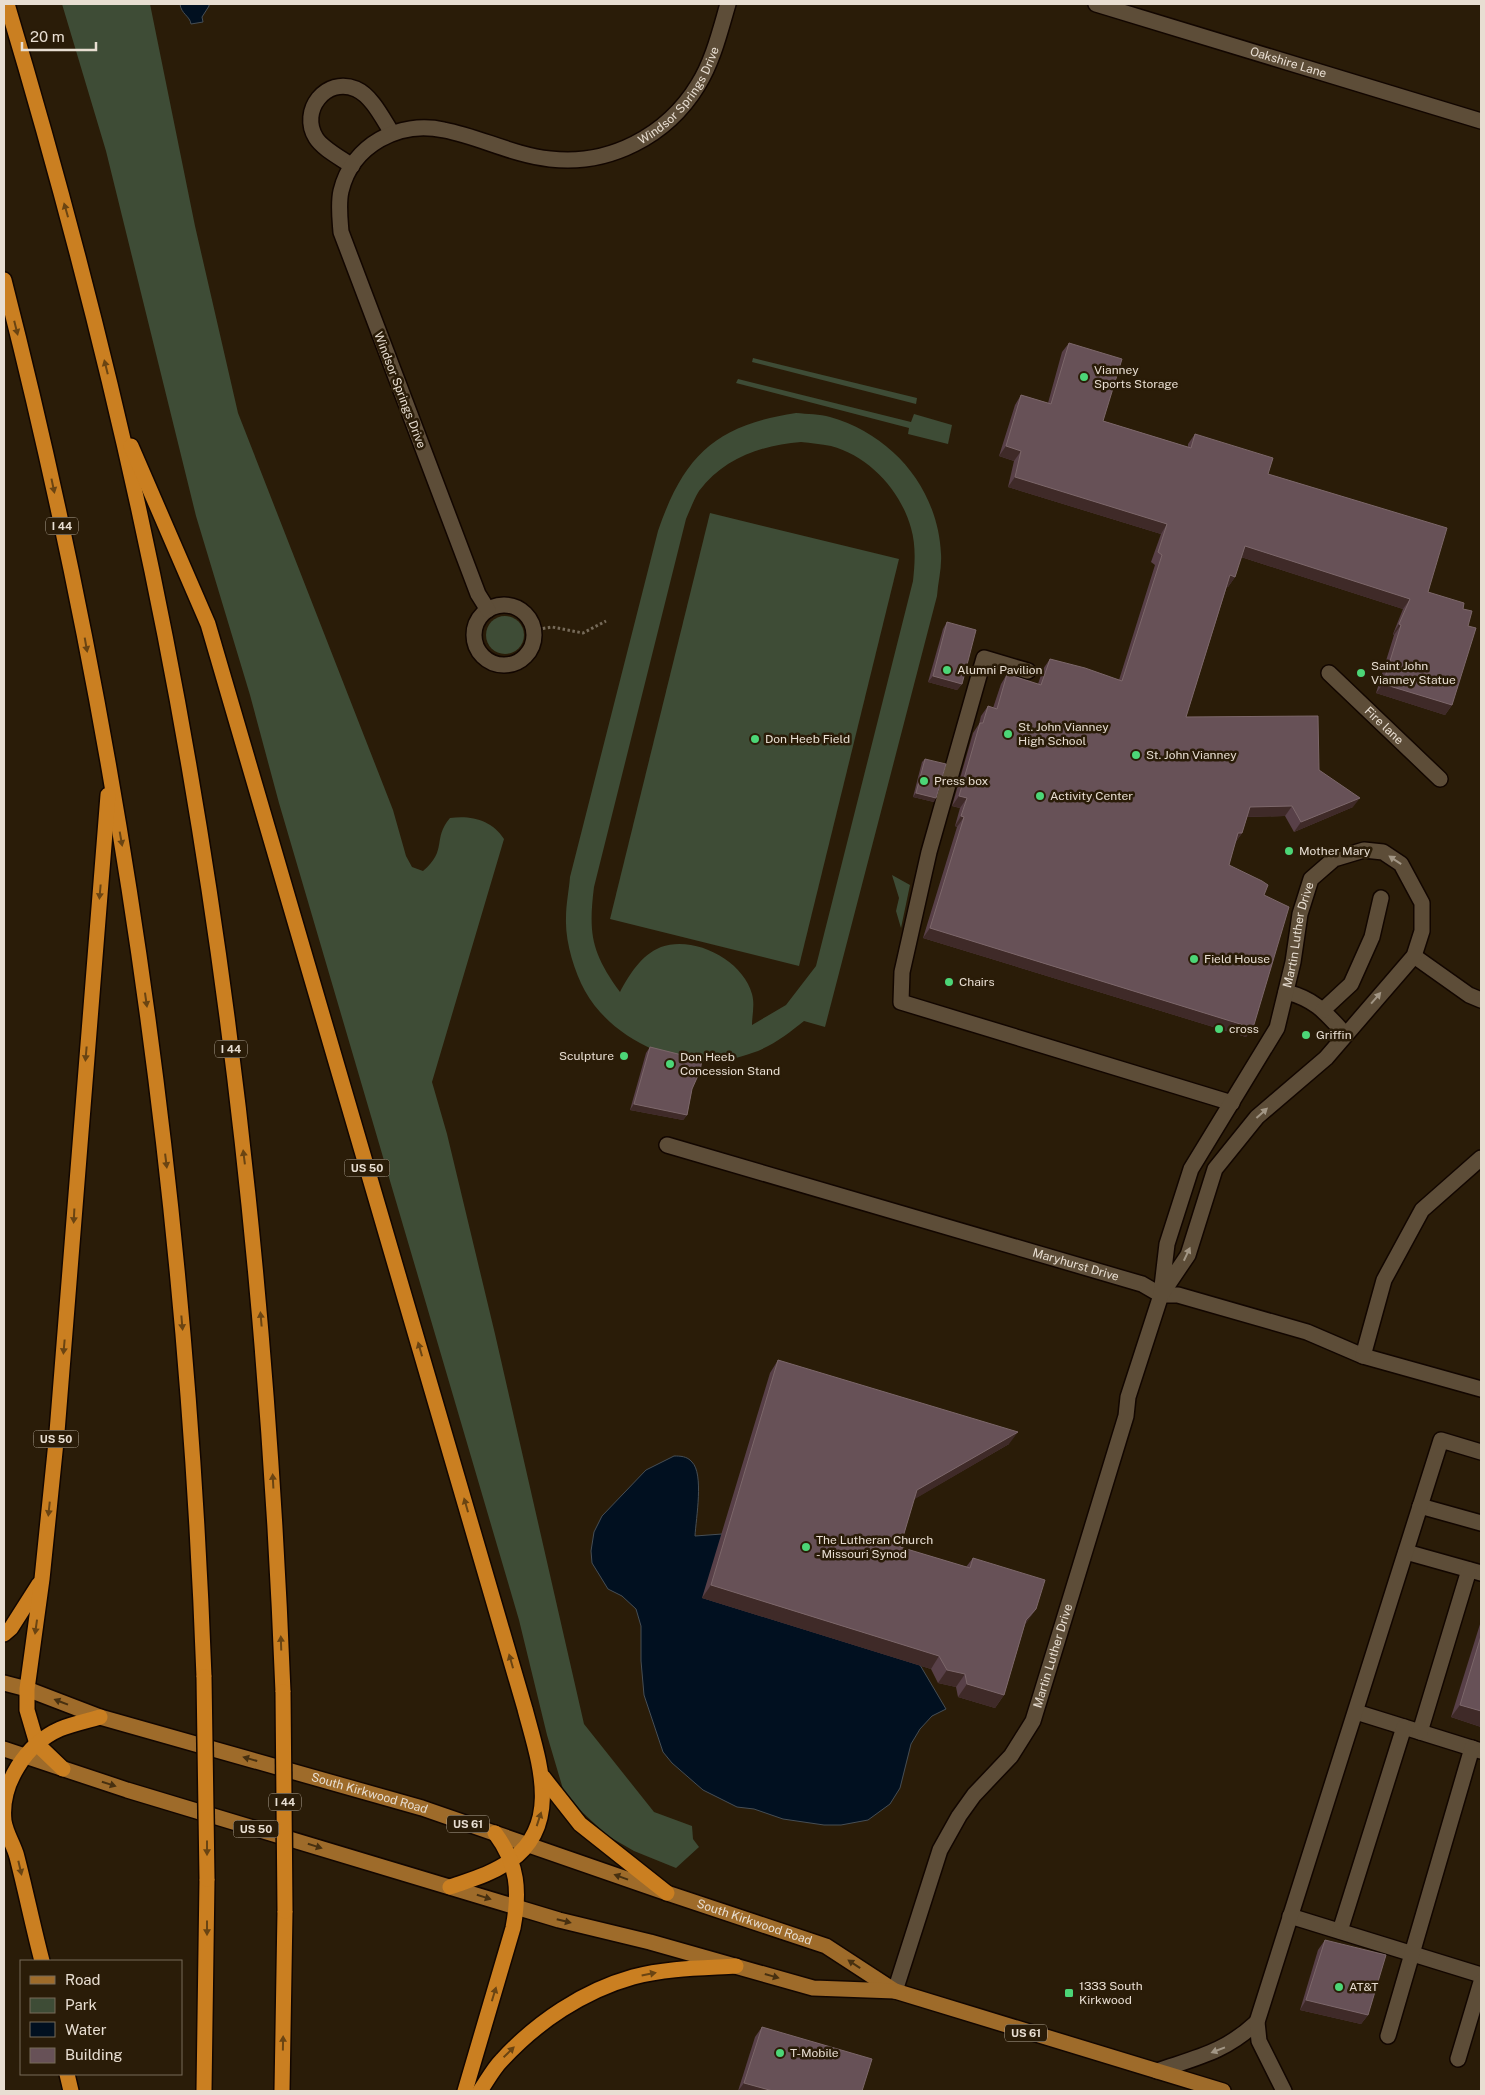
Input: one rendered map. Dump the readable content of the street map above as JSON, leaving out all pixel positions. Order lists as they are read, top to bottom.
{
  "streets": {
    "highway": ["I 44", "US 50"],
    "main road": ["South Kirkwood Road", "US 61"],
    "street": [
      "Oakshire Lane",
      "Windsor Springs Drive",
      "Fire lane",
      "Martin Luther Drive",
      "Maryhurst Drive"
    ]
  },
  "crossings": [
    ["I 44", "US 50"],
    ["Martin Luther Drive", "Maryhurst Drive"],
    ["Martin Luther Drive", "South Kirkwood Road"],
    ["US 50", "South Kirkwood Road"]
  ],
  "places": {
    "other": [
      "Vianney Sports Storage",
      "Alumni Pavilion",
      "Saint John Vianney Statue",
      "St. John Vianney High School",
      "Don Heeb Field",
      "St. John Vianney",
      "Press box",
      "Activity Center",
      "Mother Mary",
      "Field House",
      "Chairs",
      "cross",
      "Griffin",
      "Sculpture",
      "Don Heeb Concession Stand",
      "The Lutheran Church - Missouri Synod",
      "AT&T",
      "T-Mobile"
    ],
    "transit": ["1333 South Kirkwood"]
  },
  "legend": [
    "Road",
    "Park",
    "Water",
    "Building"
  ],
  "scale_bar": "20 m"
}
